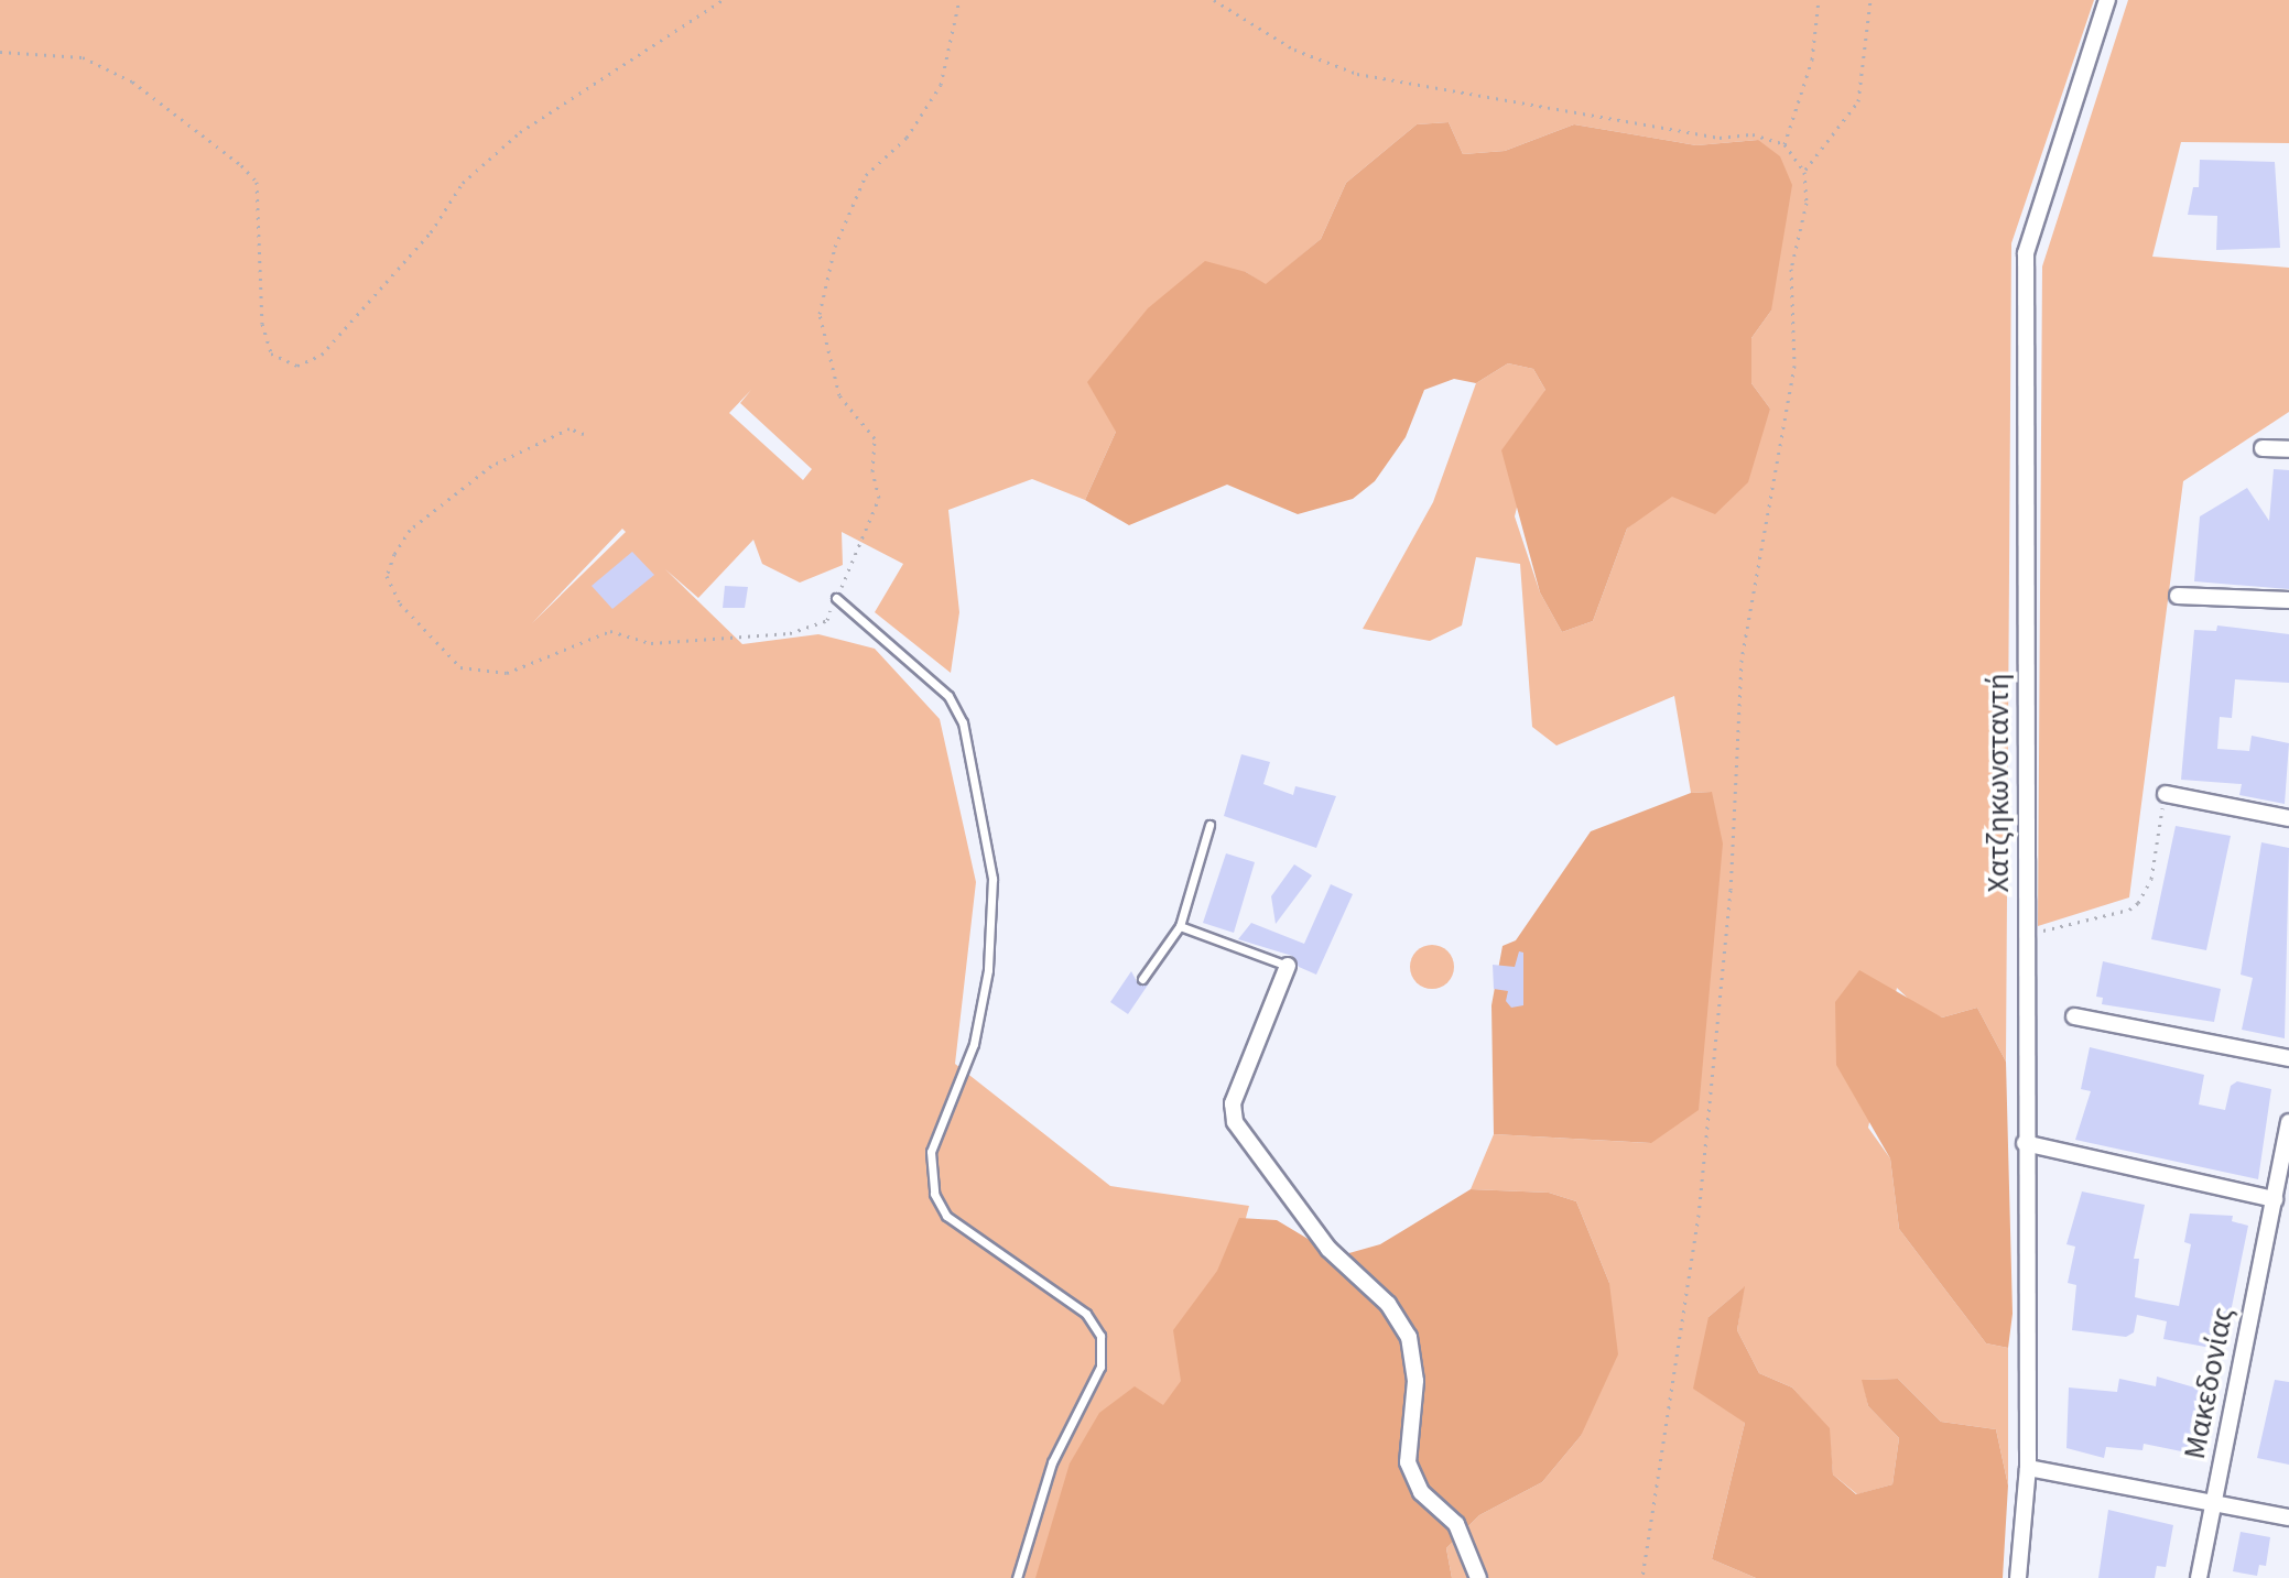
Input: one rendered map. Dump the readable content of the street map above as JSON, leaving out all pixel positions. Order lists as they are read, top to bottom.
{
  "streets": {
    "street": ["Χατζηκωνσταντή", "Μακεδονίας"]
  }
}
